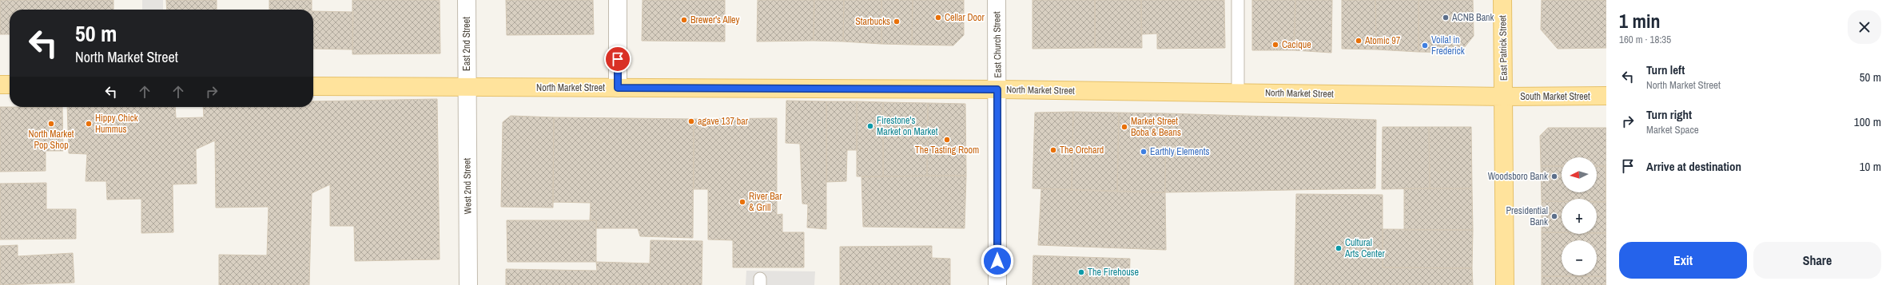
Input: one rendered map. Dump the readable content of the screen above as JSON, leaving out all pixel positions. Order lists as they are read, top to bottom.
{
  "streets": {
    "main road": ["East Patrick Street", "North Market Street", "South Market Street"],
    "street": ["East 2nd Street", "East Church Street", "West 2nd Street"]
  },
  "crossings": [
    ["East 2nd Street", "North Market Street"],
    ["East 2nd Street", "West 2nd Street"],
    ["East Church Street", "North Market Street"],
    ["East Patrick Street", "North Market Street"],
    ["East Patrick Street", "South Market Street"],
    ["North Market Street", "South Market Street"],
    ["North Market Street", "West 2nd Street"]
  ],
  "places": [
    "Cellar Door",
    "ACNB Bank",
    "Brewer's Alley",
    "Starbucks",
    "Atomic 97",
    "Cacique",
    "Voila! in Frederick",
    "agave 137 bar",
    "North Market Pop Shop",
    "Hippy Chick Hummus",
    "Firestone's Market on Market",
    "Market Street Boba & Beans",
    "The Tasting Room",
    "The Orchard",
    "Earthly Elements",
    "Woodsboro Bank",
    "River Bar & Grill",
    "Presidential Bank",
    "Cultural Arts Center",
    "The Firehouse"
  ],
  "north": "left",
  "page": {
    "heading": ["1 min", "160 m · 18:35"],
    "turn": ["50 m", "North Market Street"],
    "list": [
      {
        "name": "Turn left",
        "note": "North Market Street",
        "value": "50 m"
      },
      {
        "name": "Turn right",
        "note": "Market Space",
        "value": "100 m"
      },
      {
        "name": "Arrive at destination",
        "value": "10 m"
      }
    ],
    "map_buttons": ["+", "−"],
    "buttons": ["Exit", "Share"]
  }
}
